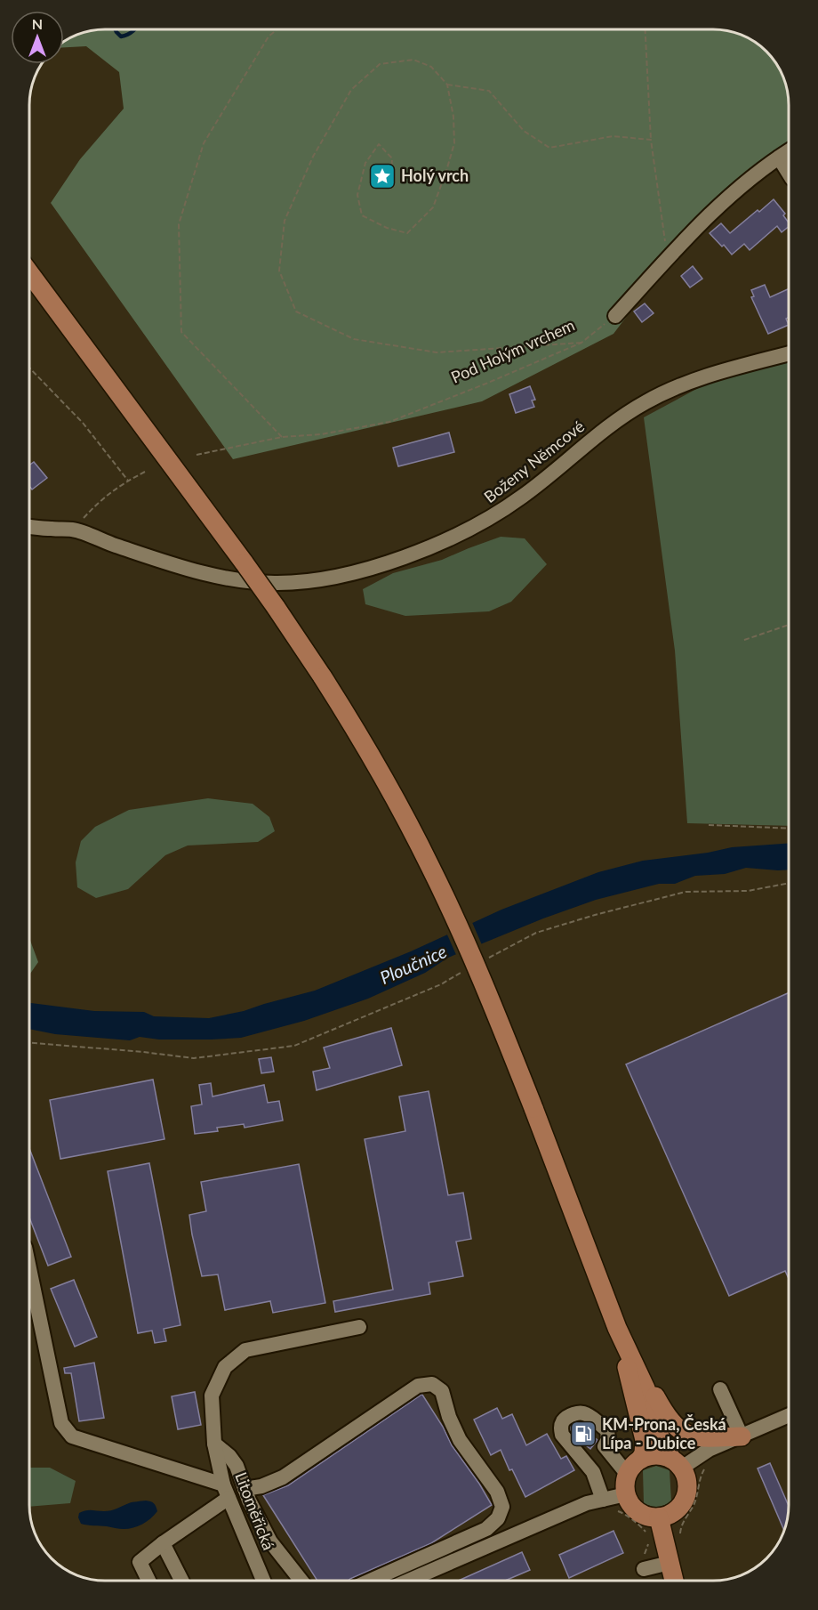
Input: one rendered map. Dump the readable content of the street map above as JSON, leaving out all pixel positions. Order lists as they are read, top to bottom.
{
  "streets": {
    "street": ["Boženy Němcové", "Litoměřická"],
    "path": ["Pod Holým vrchem"]
  },
  "water": ["Ploučnice"],
  "places": {
    "place": ["Holý vrch"],
    "fuel station": ["KM-Prona, Česká Lípa - Dubice"]
  },
  "north": "top"
}
